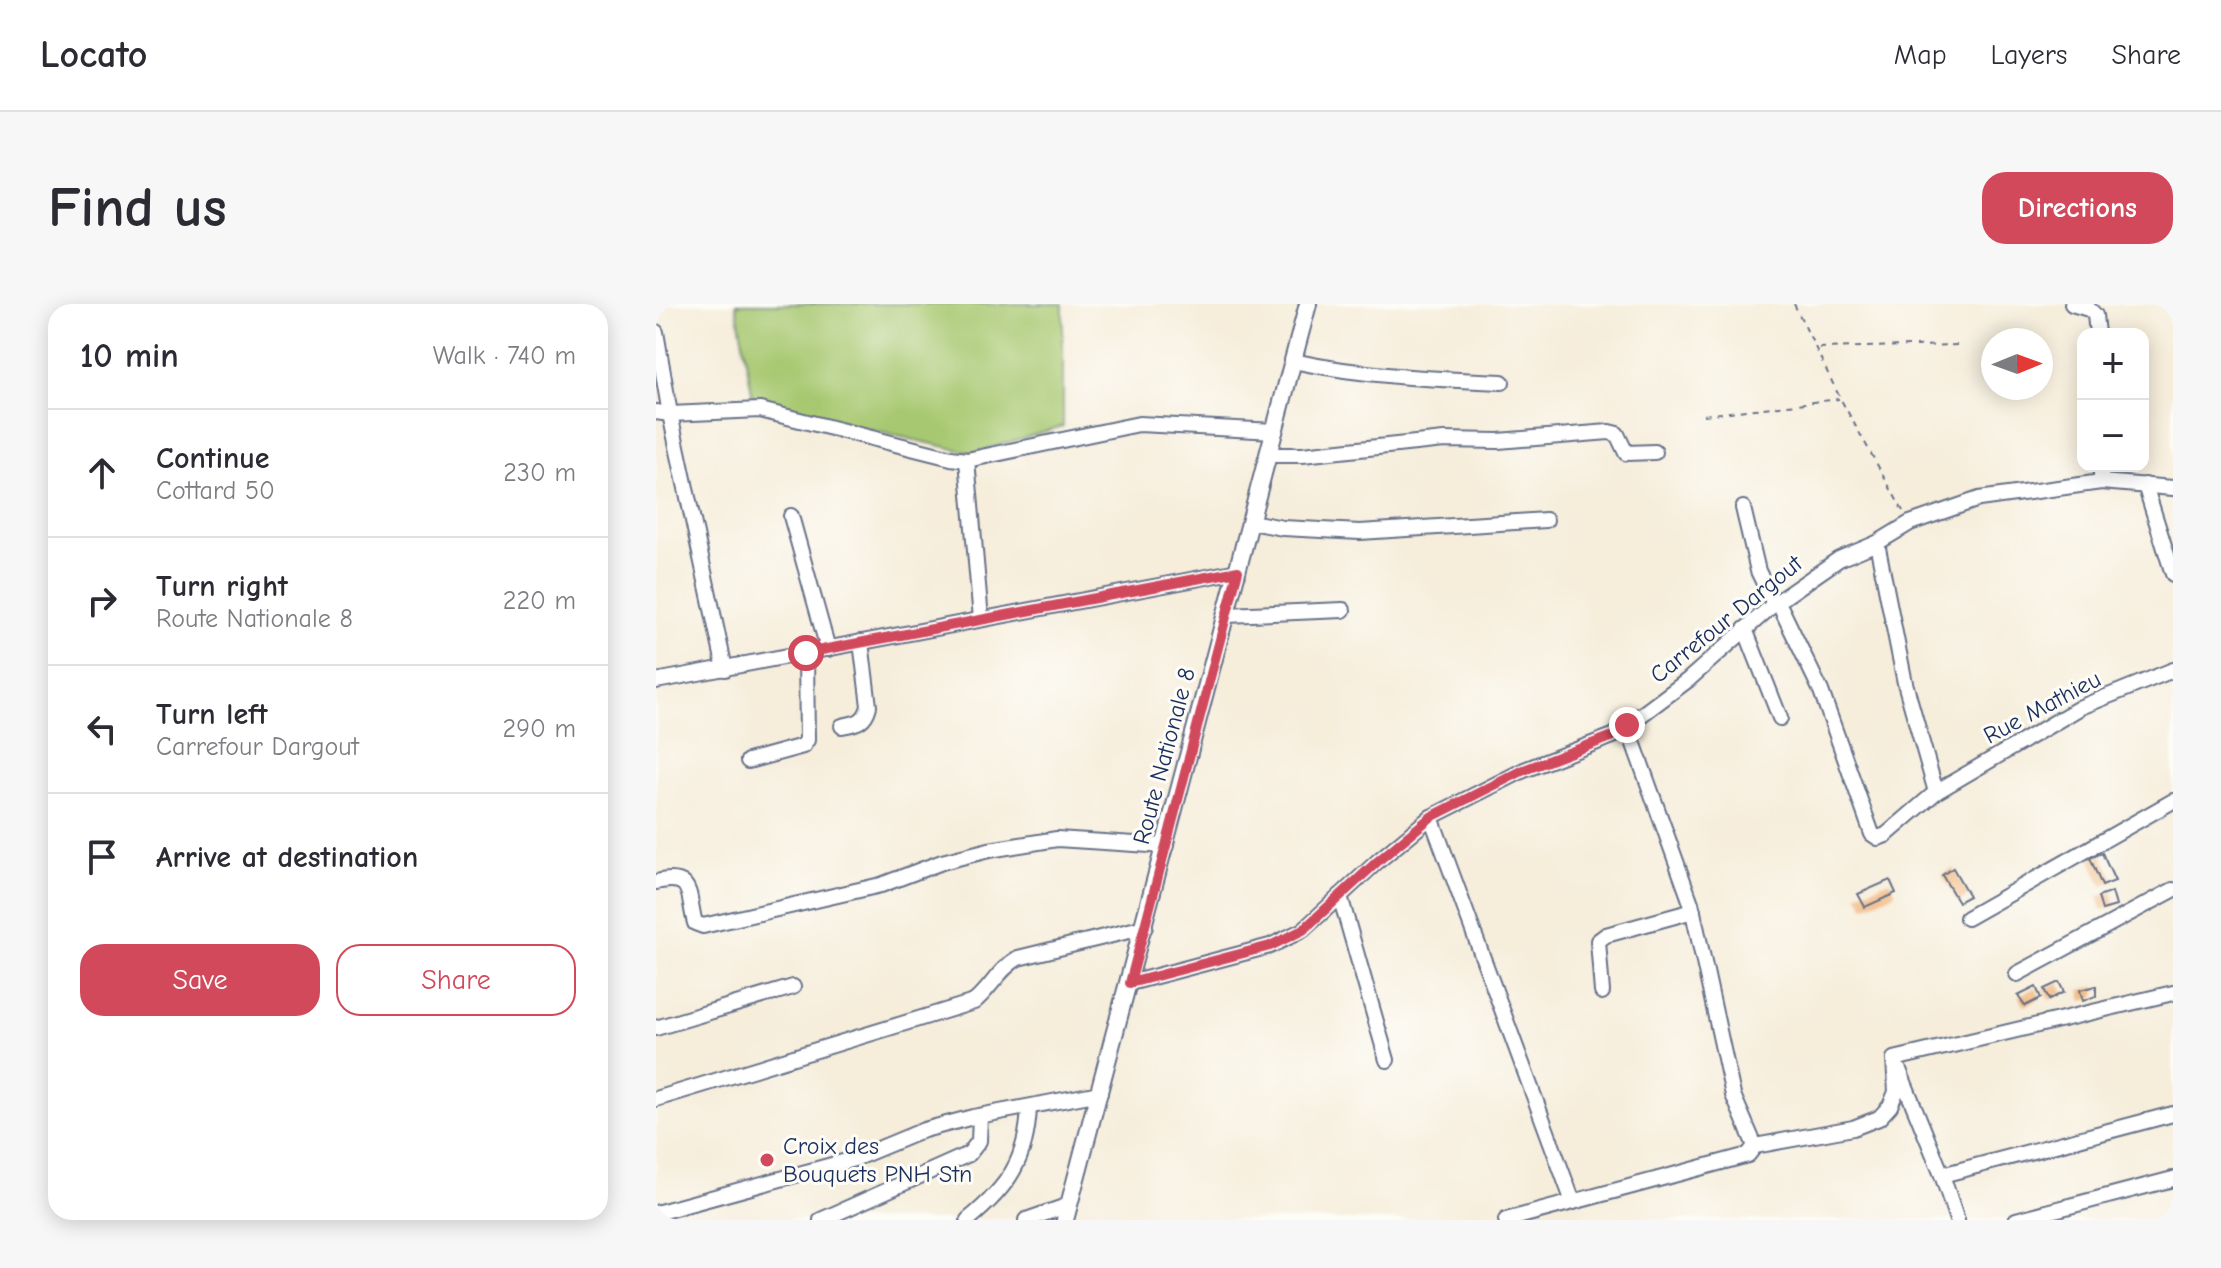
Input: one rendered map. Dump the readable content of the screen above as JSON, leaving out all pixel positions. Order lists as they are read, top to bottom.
{
  "streets": {
    "main road": ["Route Nationale 8"],
    "street": ["Carrefour Dargout", "Rue Mathieu"]
  },
  "crossings": [
    ["Carrefour Dargout", "Rue Mathieu"],
    ["Carrefour Dargout", "Route Nationale 8"]
  ],
  "places": ["Croix des Bouquets PNH Stn"],
  "north": "right",
  "page": {
    "header": "Locato",
    "nav": ["Map", "Layers", "Share"],
    "buttons": [
      "Directions",
      ["Save", "Share"]
    ],
    "title": "Find us",
    "heading": ["10 min", "Walk · 740 m"],
    "map_buttons": ["+", "−"],
    "list": [
      ["Continue", "Cottard 50", "230 m"],
      ["Turn right", "Route Nationale 8", "220 m"],
      ["Turn left", "Carrefour Dargout", "290 m"],
      "Arrive at destination"
    ]
  }
}
